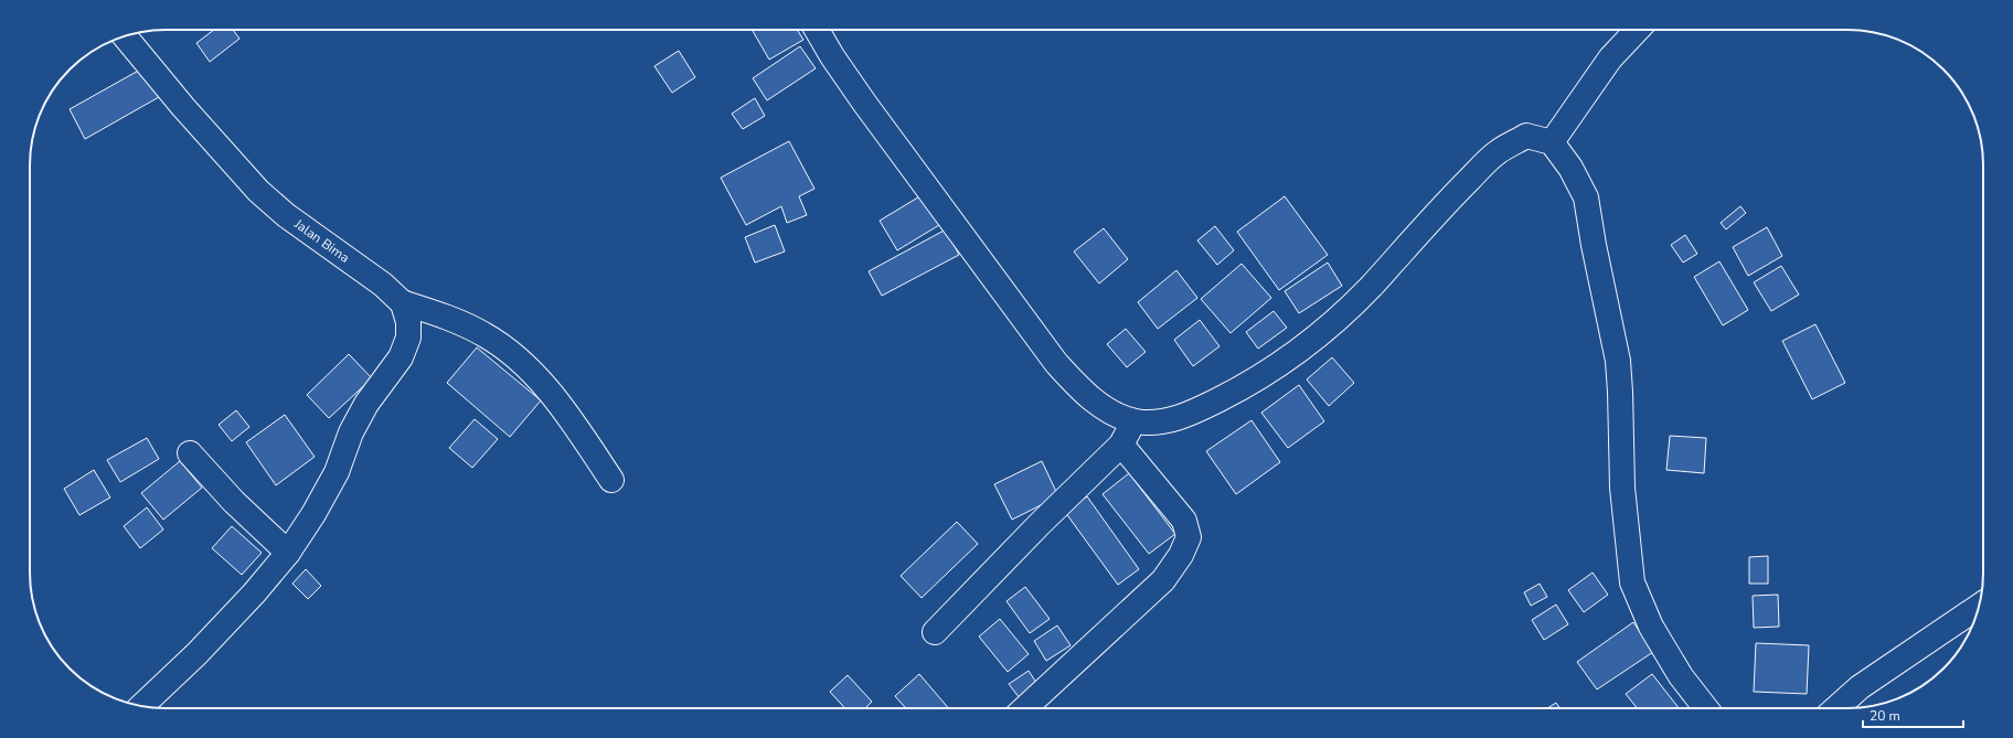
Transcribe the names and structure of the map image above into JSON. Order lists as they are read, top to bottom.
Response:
{
  "streets": {
    "street": ["Jalan Bima"]
  },
  "scale_bar": "20 m"
}
